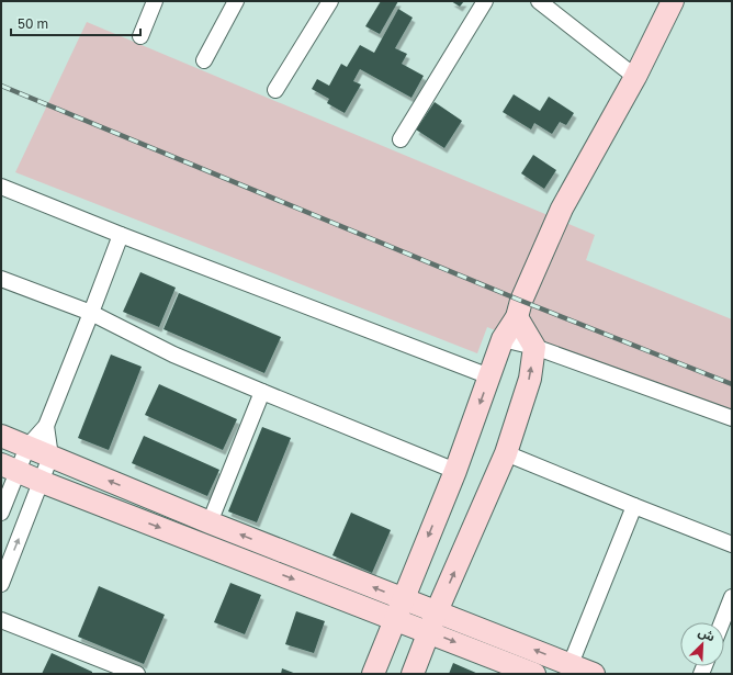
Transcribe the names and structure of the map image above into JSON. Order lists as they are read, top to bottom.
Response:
{
  "scale_bar": "50 m",
  "north": "top right"
}
